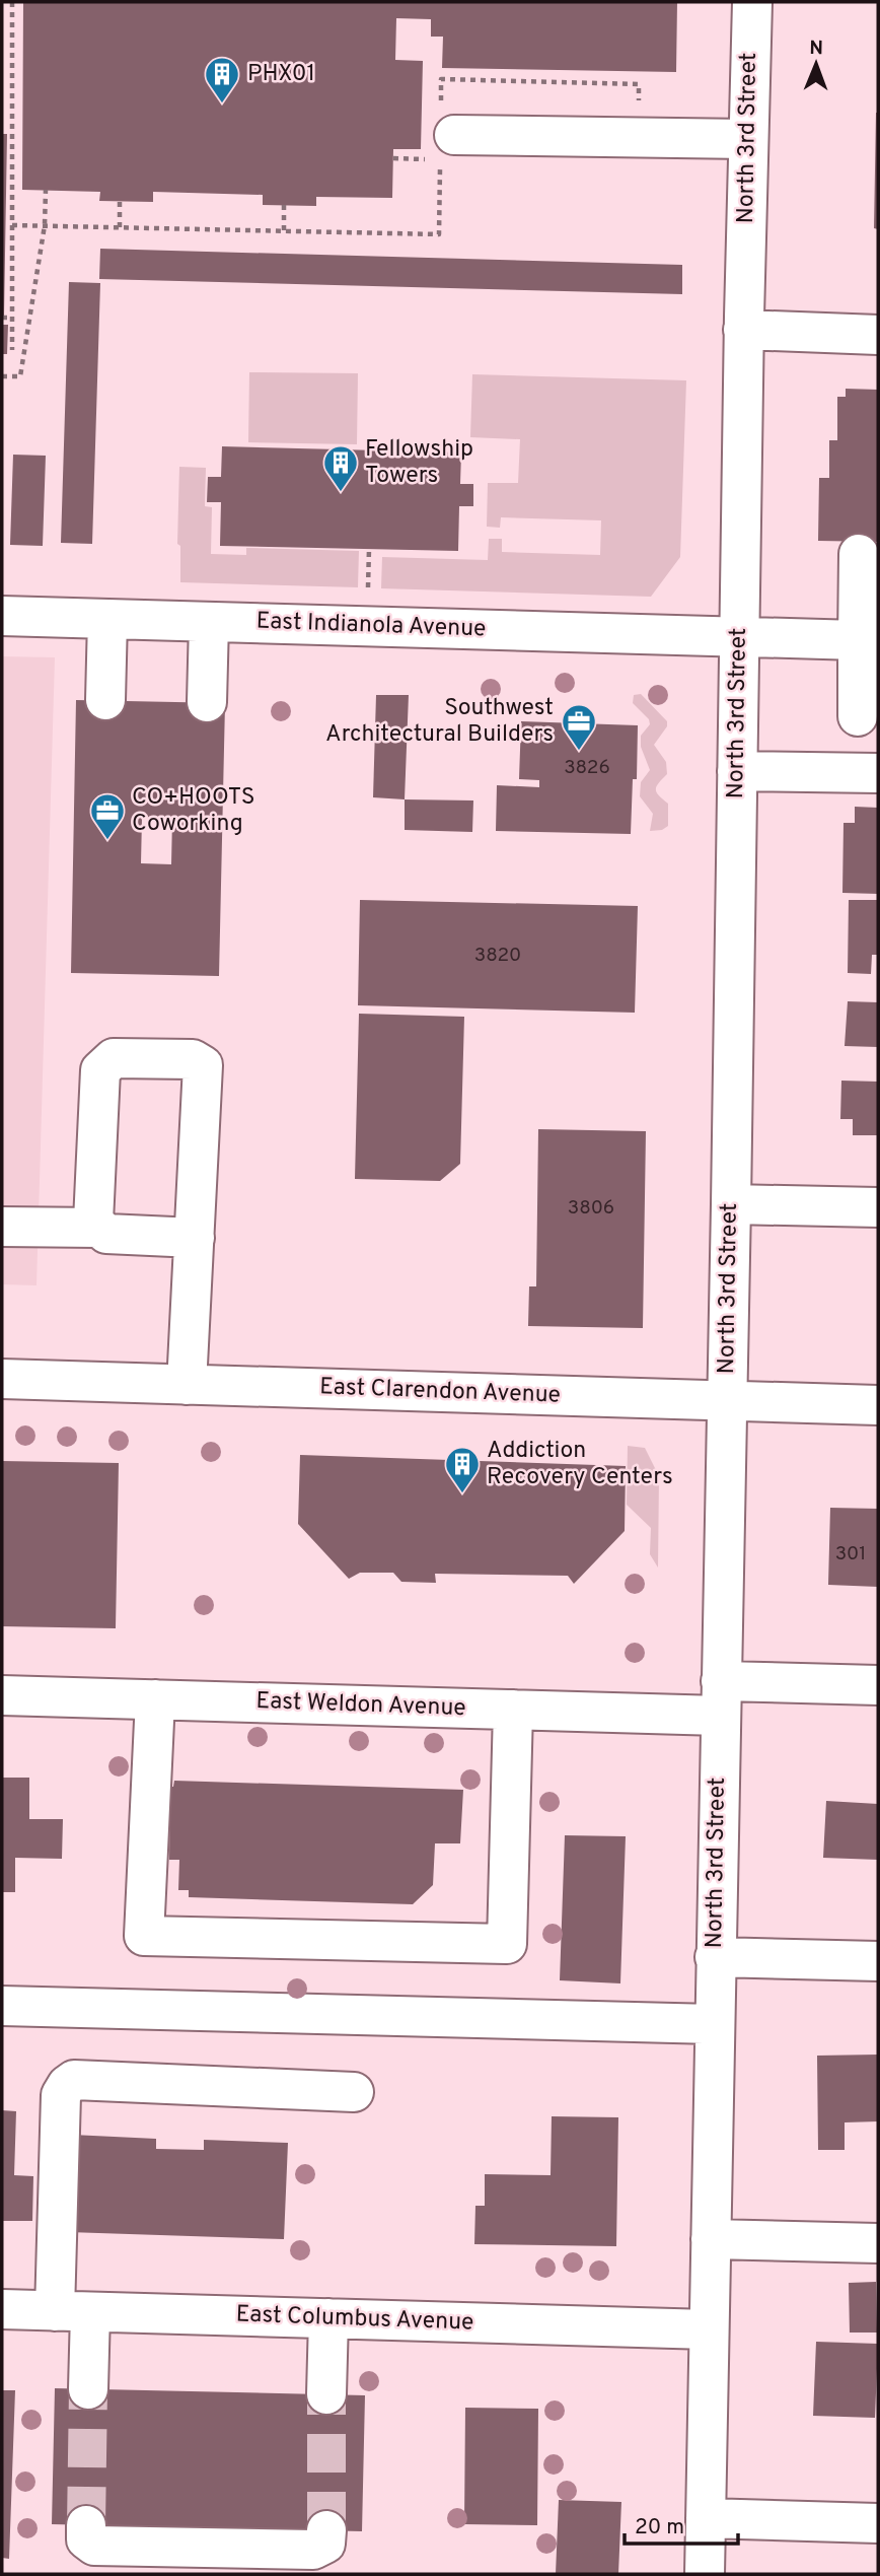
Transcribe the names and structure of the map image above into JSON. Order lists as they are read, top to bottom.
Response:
{
  "streets": {
    "street": [
      "North 3rd Street",
      "East Indianola Avenue",
      "East Clarendon Avenue",
      "East Weldon Avenue",
      "East Columbus Avenue"
    ]
  },
  "crossings": [
    ["North 3rd Street", "East Indianola Avenue"],
    ["North 3rd Street", "East Clarendon Avenue"],
    ["North 3rd Street", "East Weldon Avenue"],
    ["North 3rd Street", "East Columbus Avenue"]
  ],
  "places": {
    "building": ["PHX01", "Fellowship Towers", "Addiction Recovery Centers"],
    "office": ["Southwest Architectural Builders", "CO+HOOTS Coworking"]
  },
  "house_numbers": [
    "3826",
    "3820",
    "3806",
    "301"
  ],
  "scale_bar": "20 m",
  "north": "top"
}
